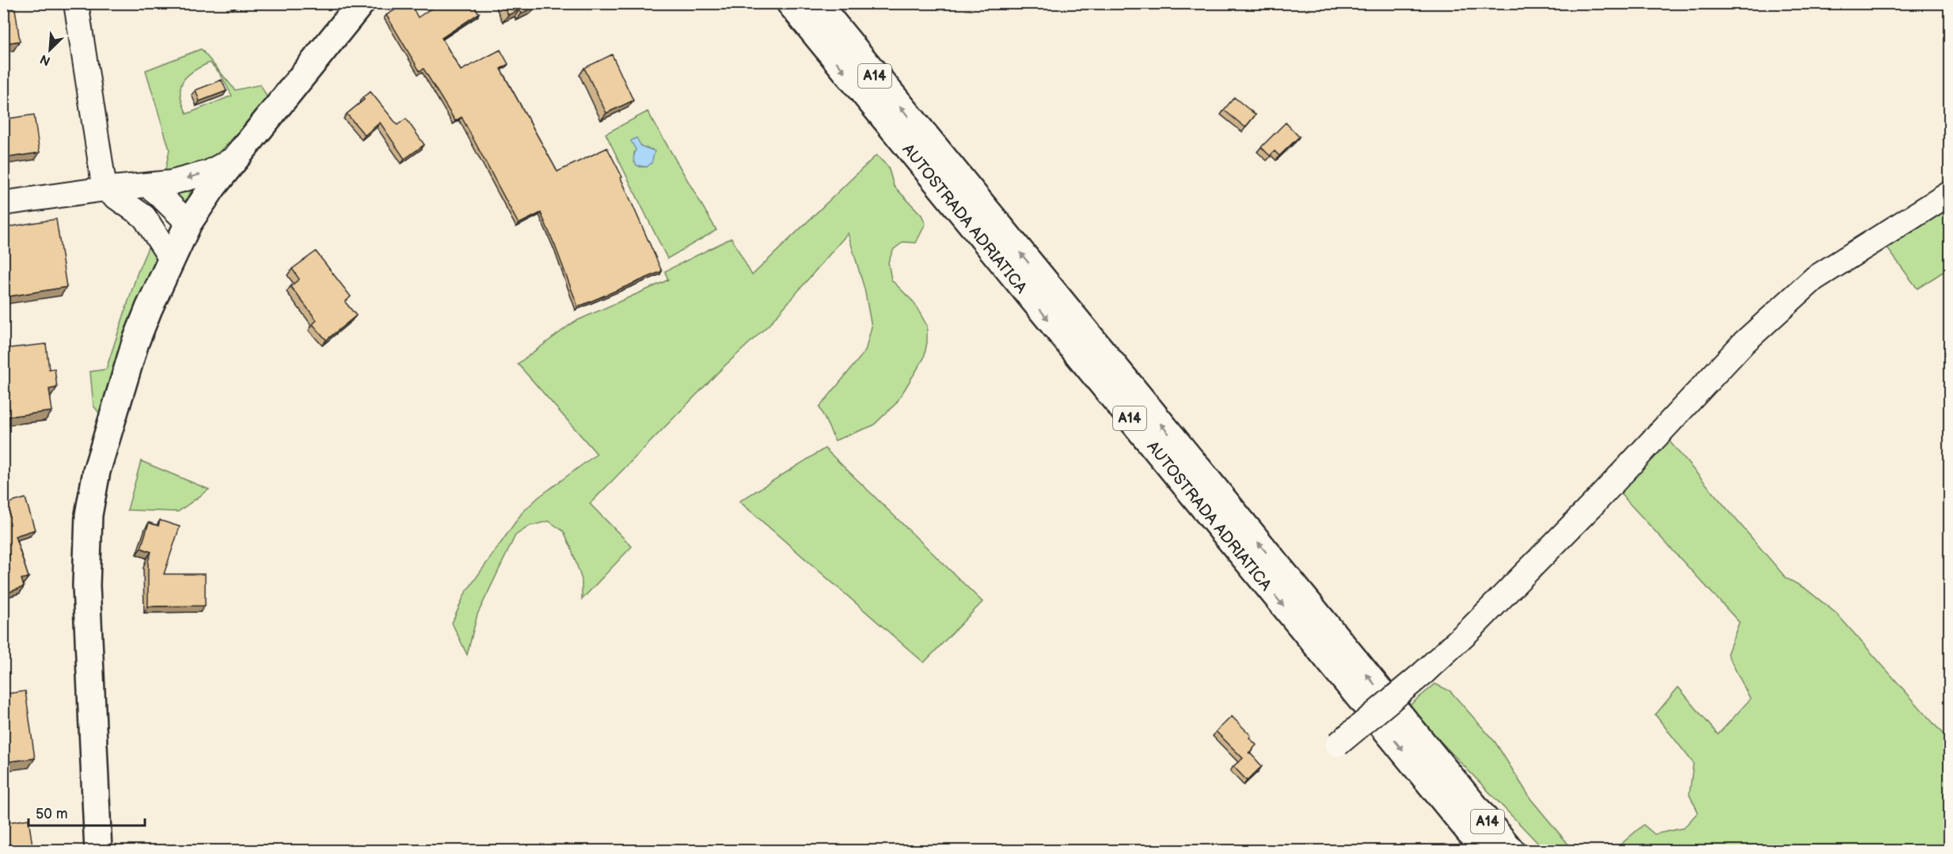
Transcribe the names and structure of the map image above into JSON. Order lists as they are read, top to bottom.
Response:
{
  "streets": {
    "main road": ["A14", "AUTOSTRADA ADRIATICA"]
  },
  "scale_bar": "50 m",
  "north": "bottom left"
}
